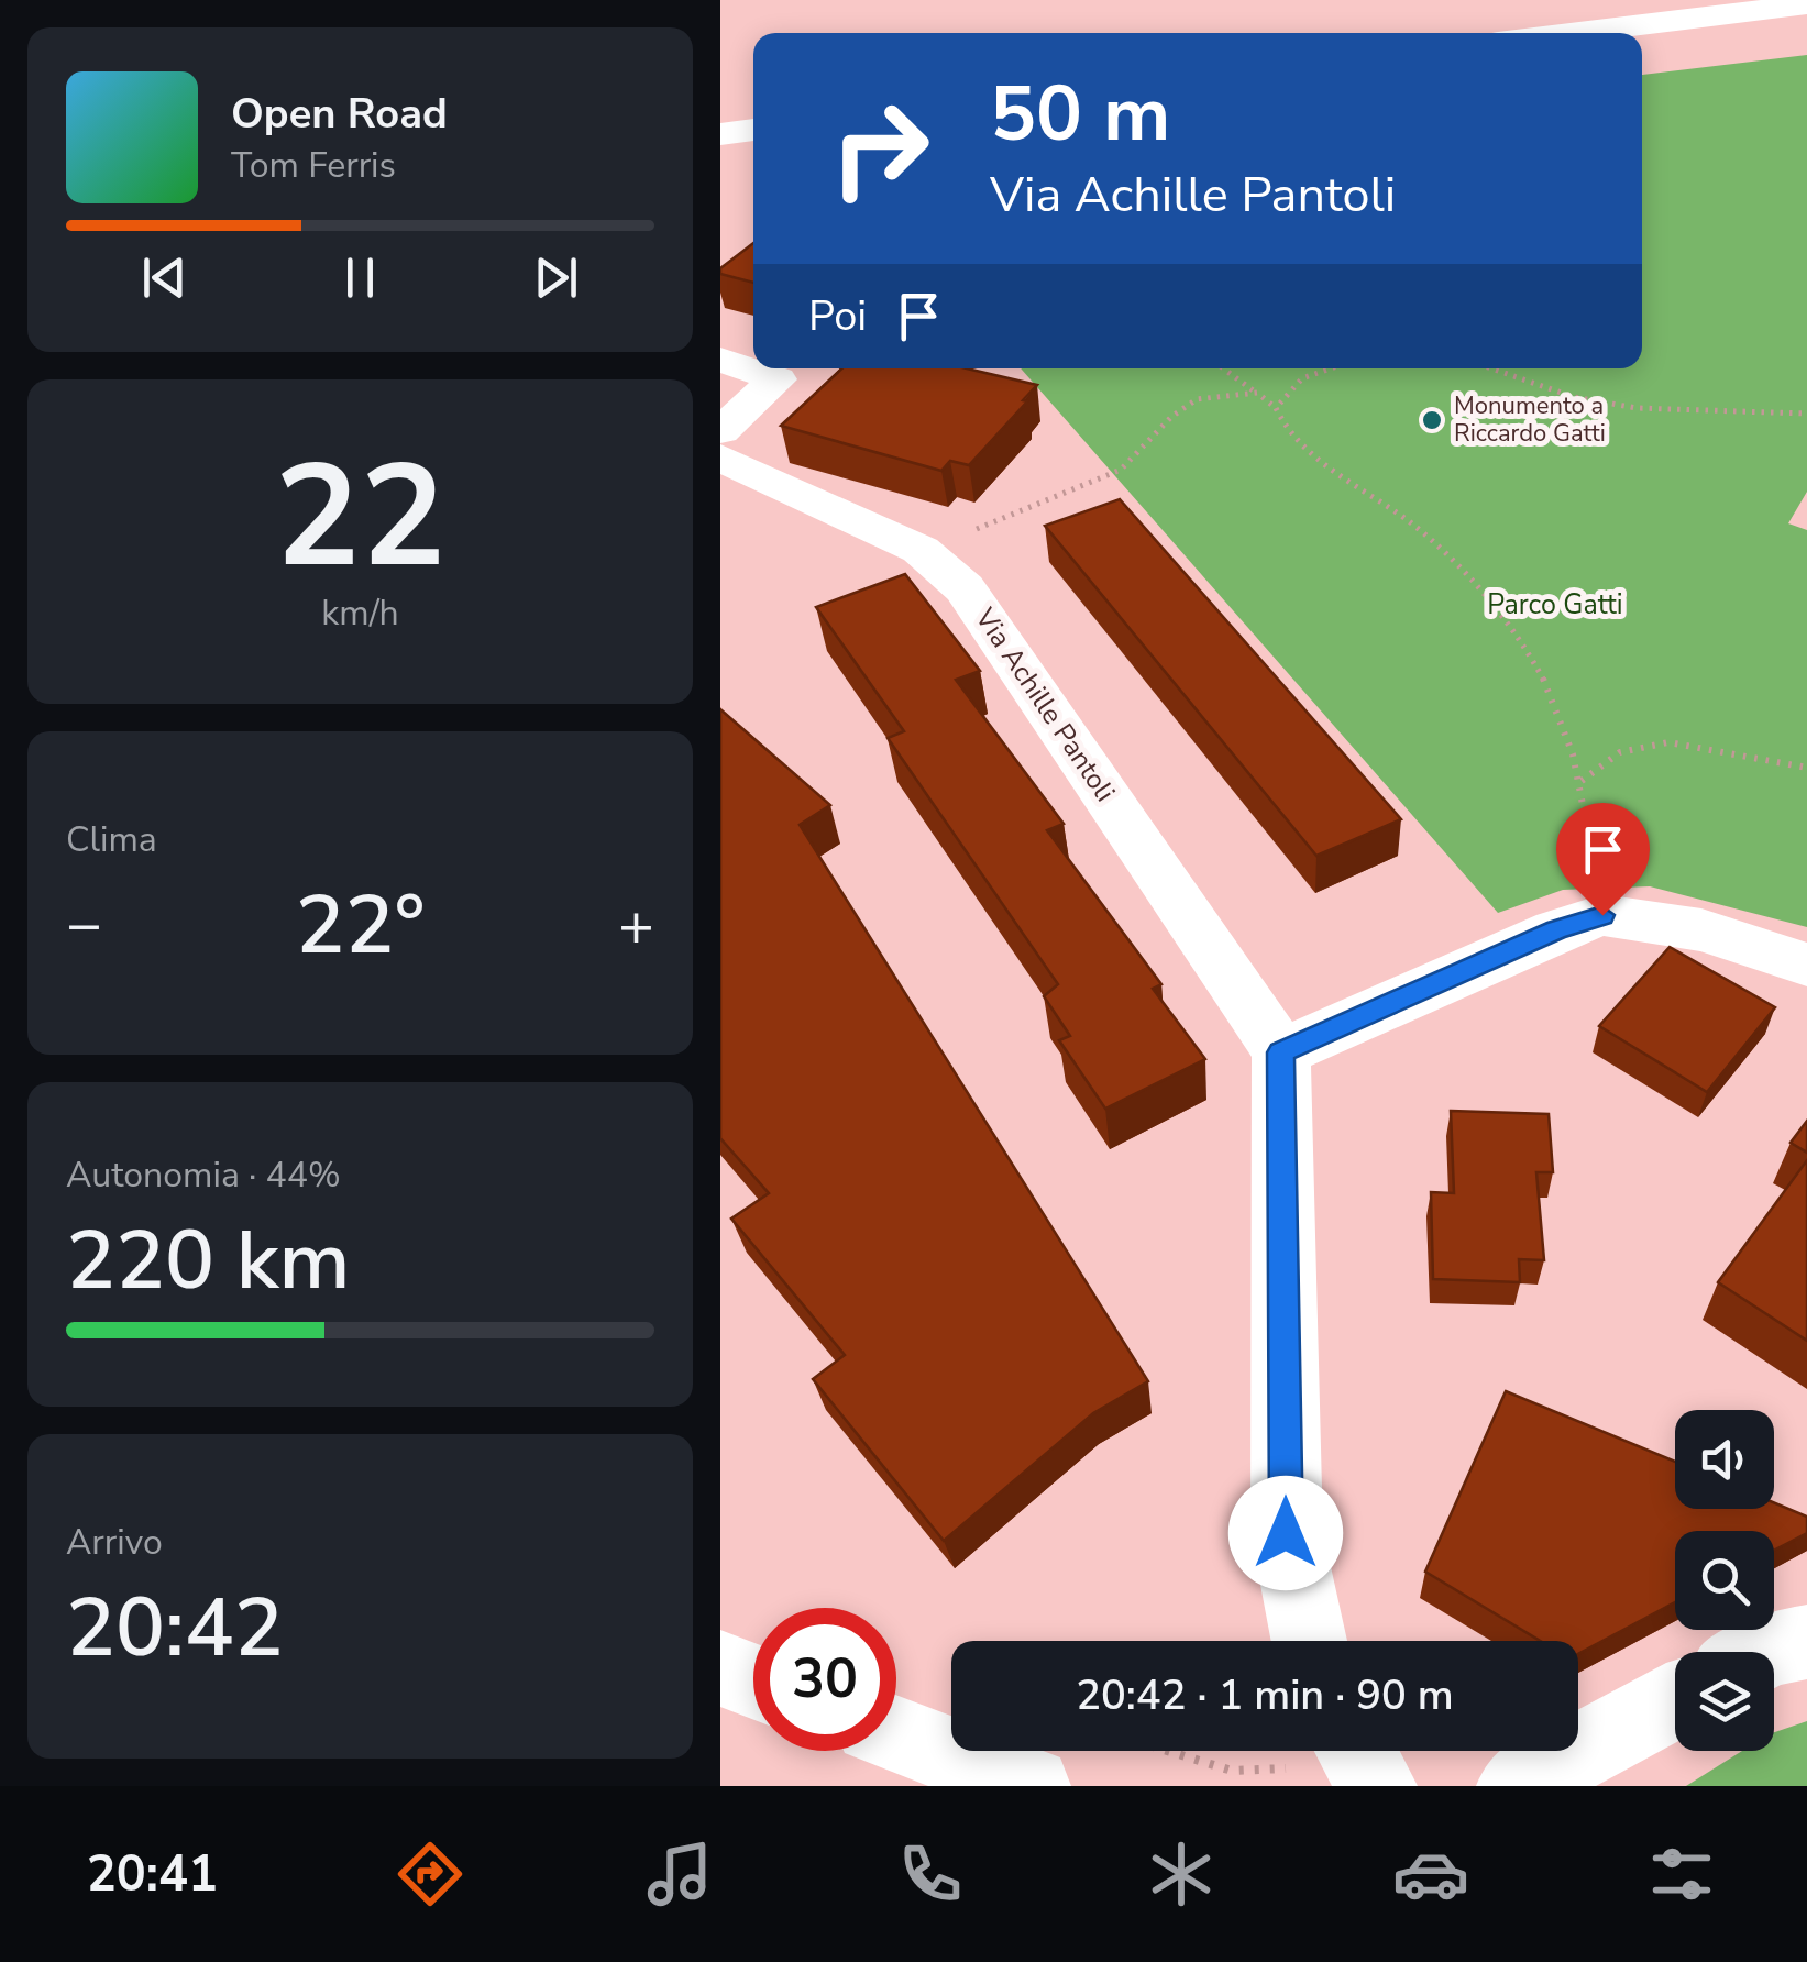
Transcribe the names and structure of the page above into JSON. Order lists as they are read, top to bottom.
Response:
{
  "streets": {
    "street": ["Via Achille Pantoli"]
  },
  "parks": ["Parco Gatti"],
  "places": ["Monumento a Riccardo Gatti"],
  "page": {
    "turn": ["50 m", "Via Achille Pantoli"],
    "song": ["Open Road", "Tom Ferris"],
    "then": "Poi",
    "tile": [
      ["22", "km/h"],
      "Clima",
      ["Autonomia · 44%", "220 km"],
      ["Arrivo", "20:42"]
    ],
    "heat": ["−", "22°", "+"],
    "limit": "30",
    "trip": "20:42 · 1 min · 90 m",
    "tabs": "20:41"
  }
}
